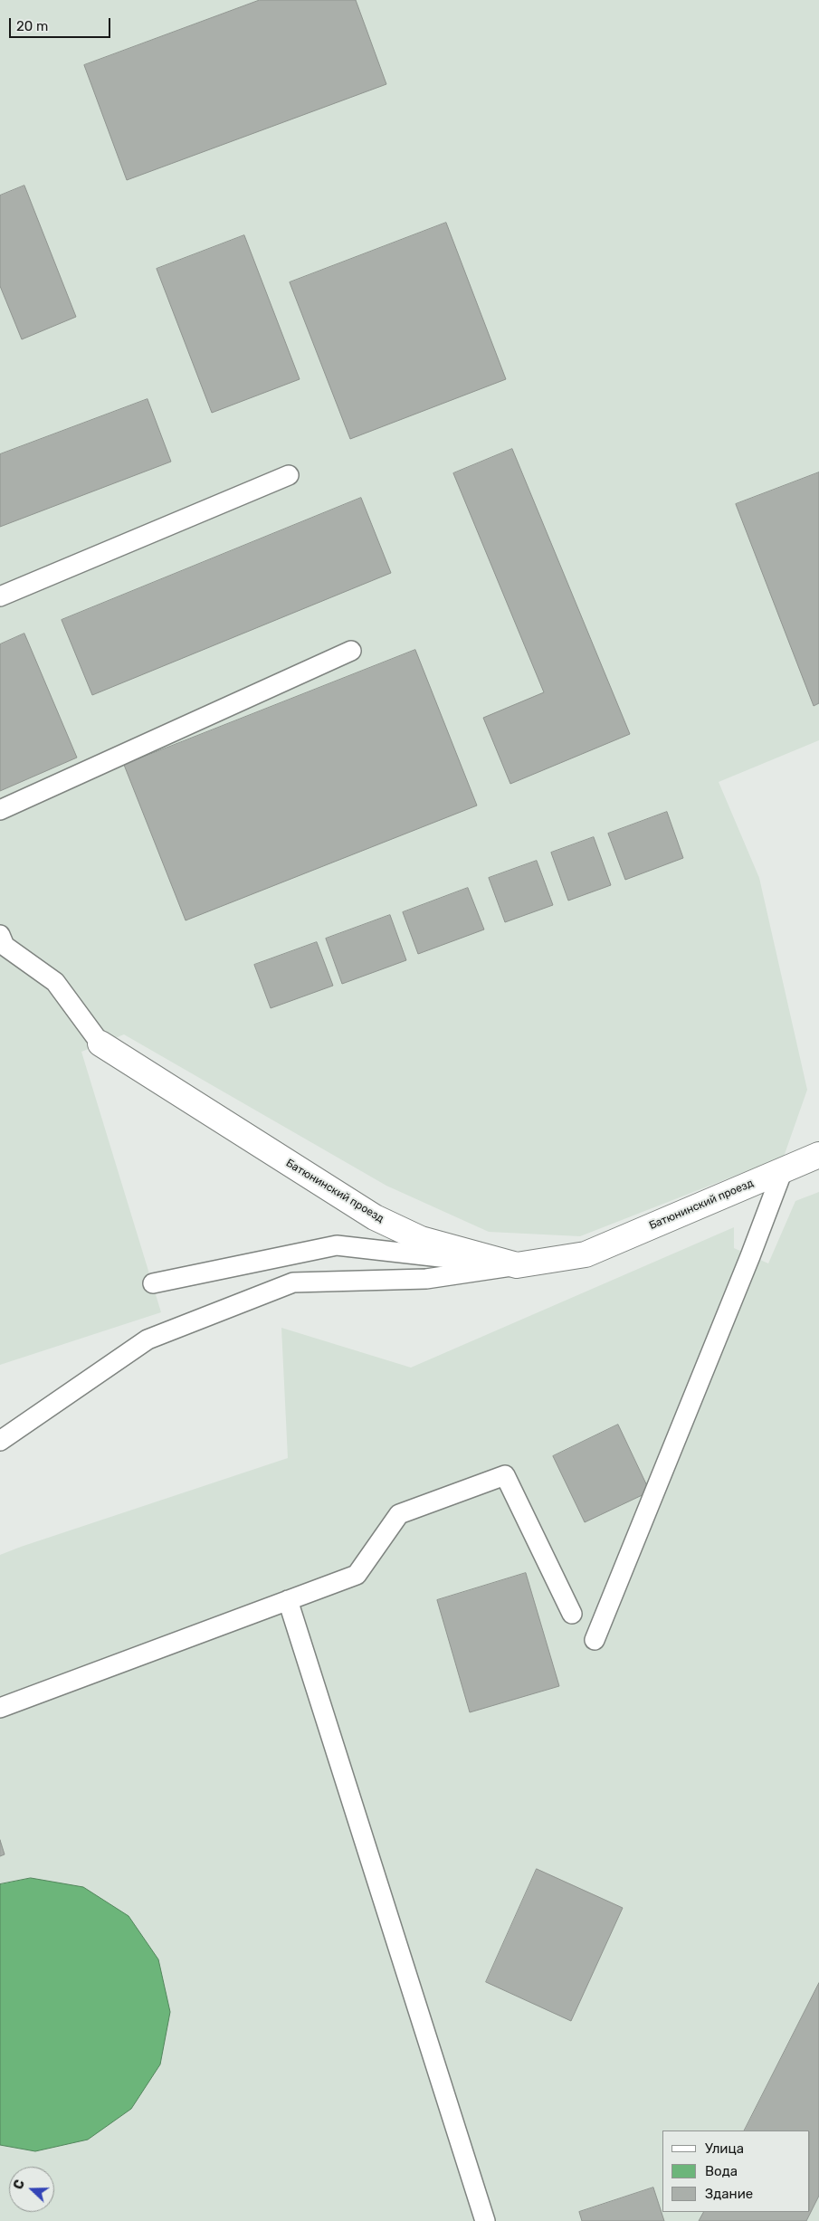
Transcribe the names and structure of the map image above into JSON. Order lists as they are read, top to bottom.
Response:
{
  "streets": {
    "street": ["Батюнинский проезд"]
  },
  "legend": ["Улица", "Вода", "Здание"],
  "scale_bar": "20 m",
  "north": "left"
}
